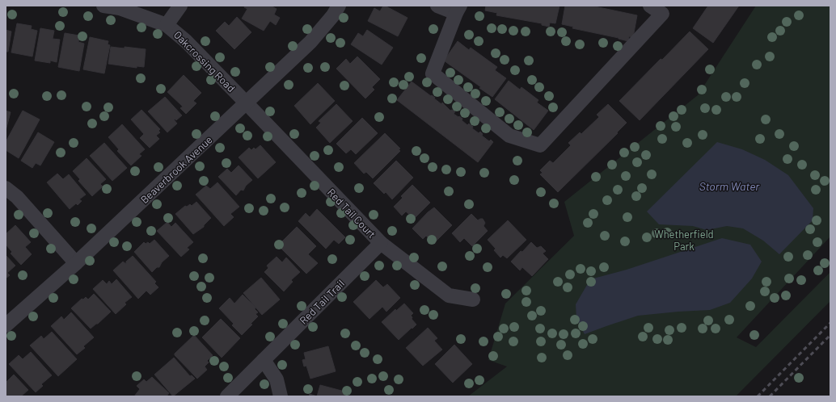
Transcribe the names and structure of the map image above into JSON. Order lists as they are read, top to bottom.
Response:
{
  "streets": {
    "street": [
      "Oakcrossing Road",
      "Beaverbrook Avenue",
      "Red Tail Court",
      "Red Tail Trail"
    ]
  },
  "crossings": [
    ["Oakcrossing Road", "Beaverbrook Avenue"],
    ["Oakcrossing Road", "Red Tail Court"],
    ["Beaverbrook Avenue", "Red Tail Court"],
    ["Red Tail Court", "Red Tail Trail"]
  ],
  "water": ["Storm Water"],
  "parks": ["Whetherfield Park"]
}
